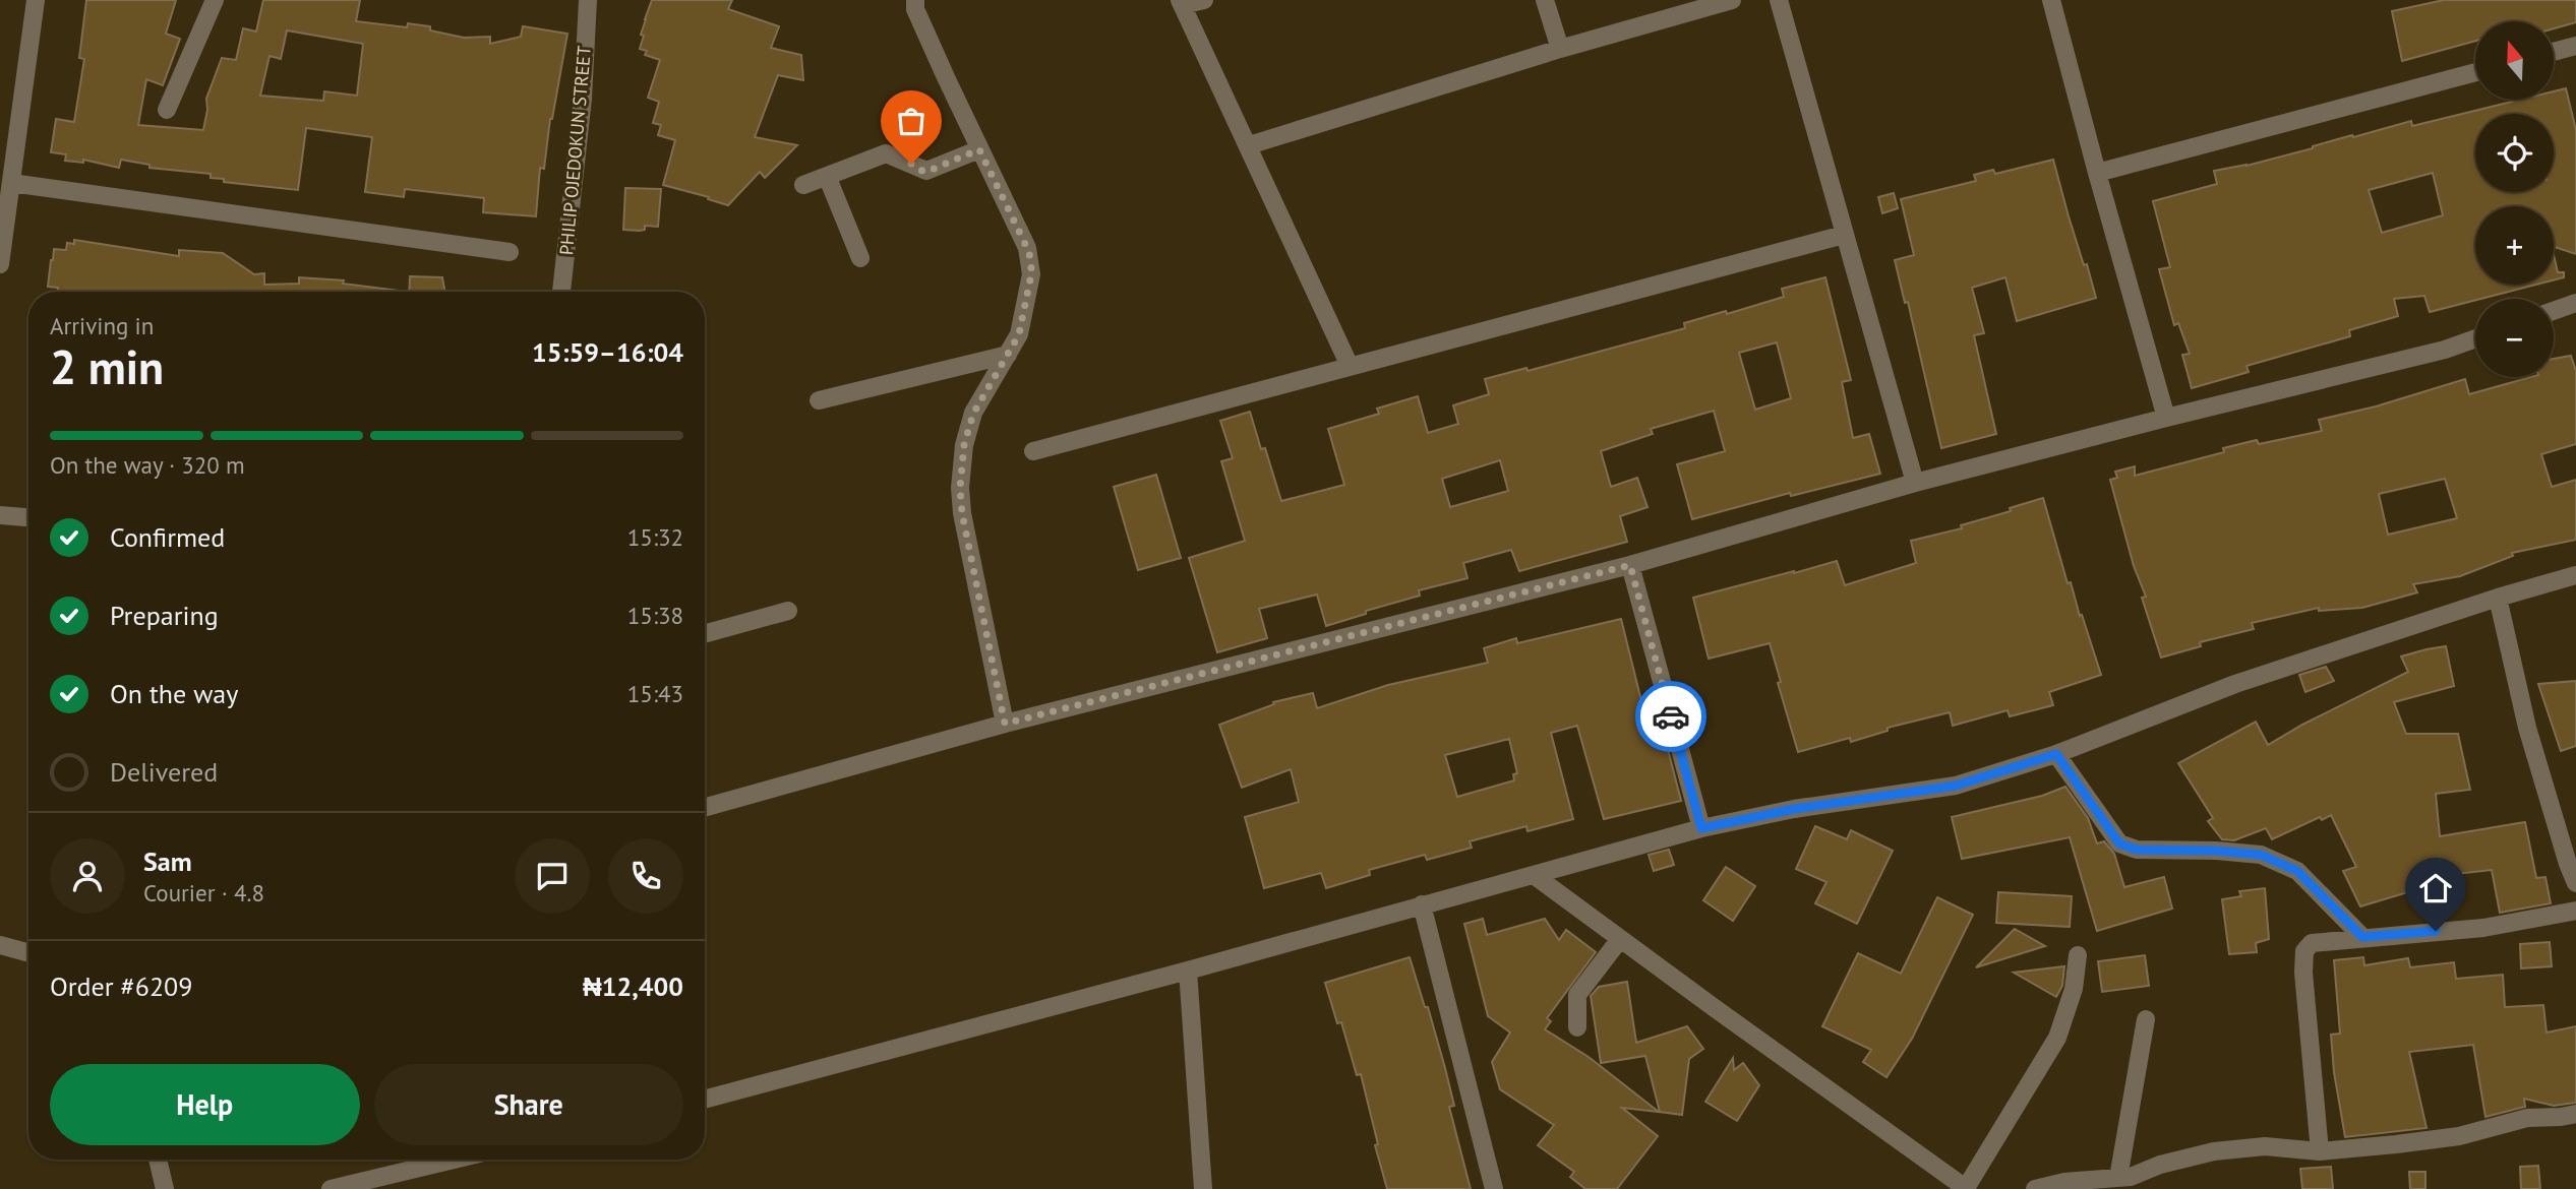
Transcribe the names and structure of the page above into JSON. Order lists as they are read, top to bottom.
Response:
{
  "streets": {
    "street": ["PHILIP OJEDOKUN STREET"]
  },
  "north": "top",
  "page": {
    "map_buttons": ["+", "−"],
    "heading": ["2 min", "Arriving in", "15:59–16:04"],
    "panel": [
      "Sam",
      "Courier · 4.8",
      "Order #6209",
      "₦12,400"
    ],
    "bar": "On the way · 320 m",
    "list": [
      ["Confirmed", "15:32"],
      ["Preparing", "15:38"],
      ["On the way", "15:43"],
      "Delivered"
    ],
    "buttons": ["Help", "Share"]
  }
}
